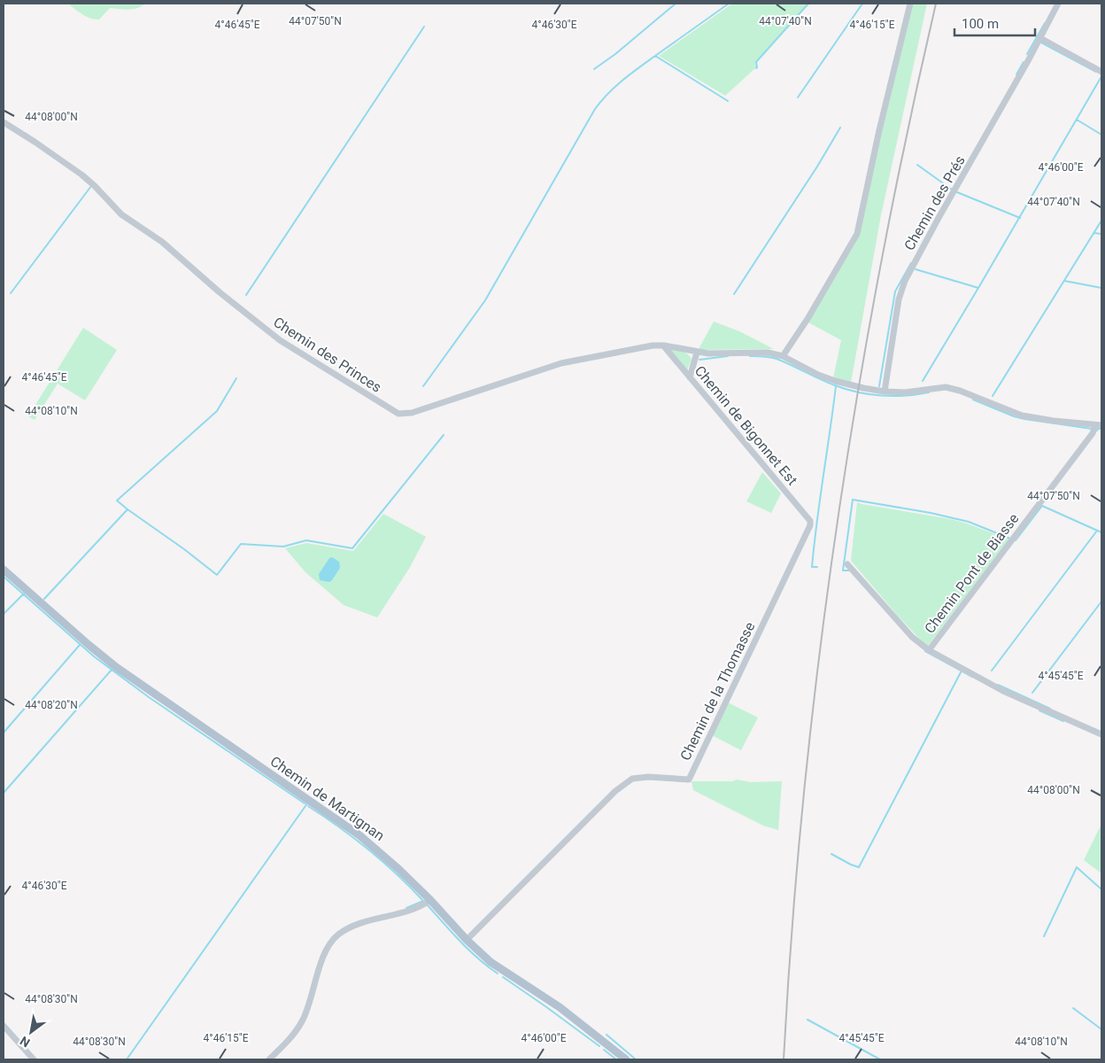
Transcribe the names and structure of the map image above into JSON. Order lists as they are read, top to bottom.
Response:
{
  "streets": {
    "main road": ["Chemin de Martignan"],
    "street": [
      "Chemin des Prés",
      "Chemin des Princes",
      "Chemin de Bigonnet Est",
      "Chemin Pont de Biasse",
      "Chemin de la Thomasse"
    ]
  },
  "crossings": [
    ["Chemin des Prés", "Chemin des Princes"],
    ["Chemin des Princes", "Chemin de Bigonnet Est"],
    ["Chemin des Princes", "Chemin Pont de Biasse"],
    ["Chemin de Bigonnet Est", "Chemin de la Thomasse"],
    ["Chemin de la Thomasse", "Chemin de Martignan"]
  ],
  "scale_bar": "100 m",
  "north": "bottom left",
  "coordinates": [
    "44°07'50\"N",
    "44°07'40\"N",
    "4°46'45\"E",
    "4°46'30\"E",
    "4°46'15\"E",
    "44°08'00\"N",
    "4°46'00\"E",
    "44°08'10\"N",
    "4°45'45\"E",
    "44°08'20\"N",
    "44°08'30\"N"
  ]
}
